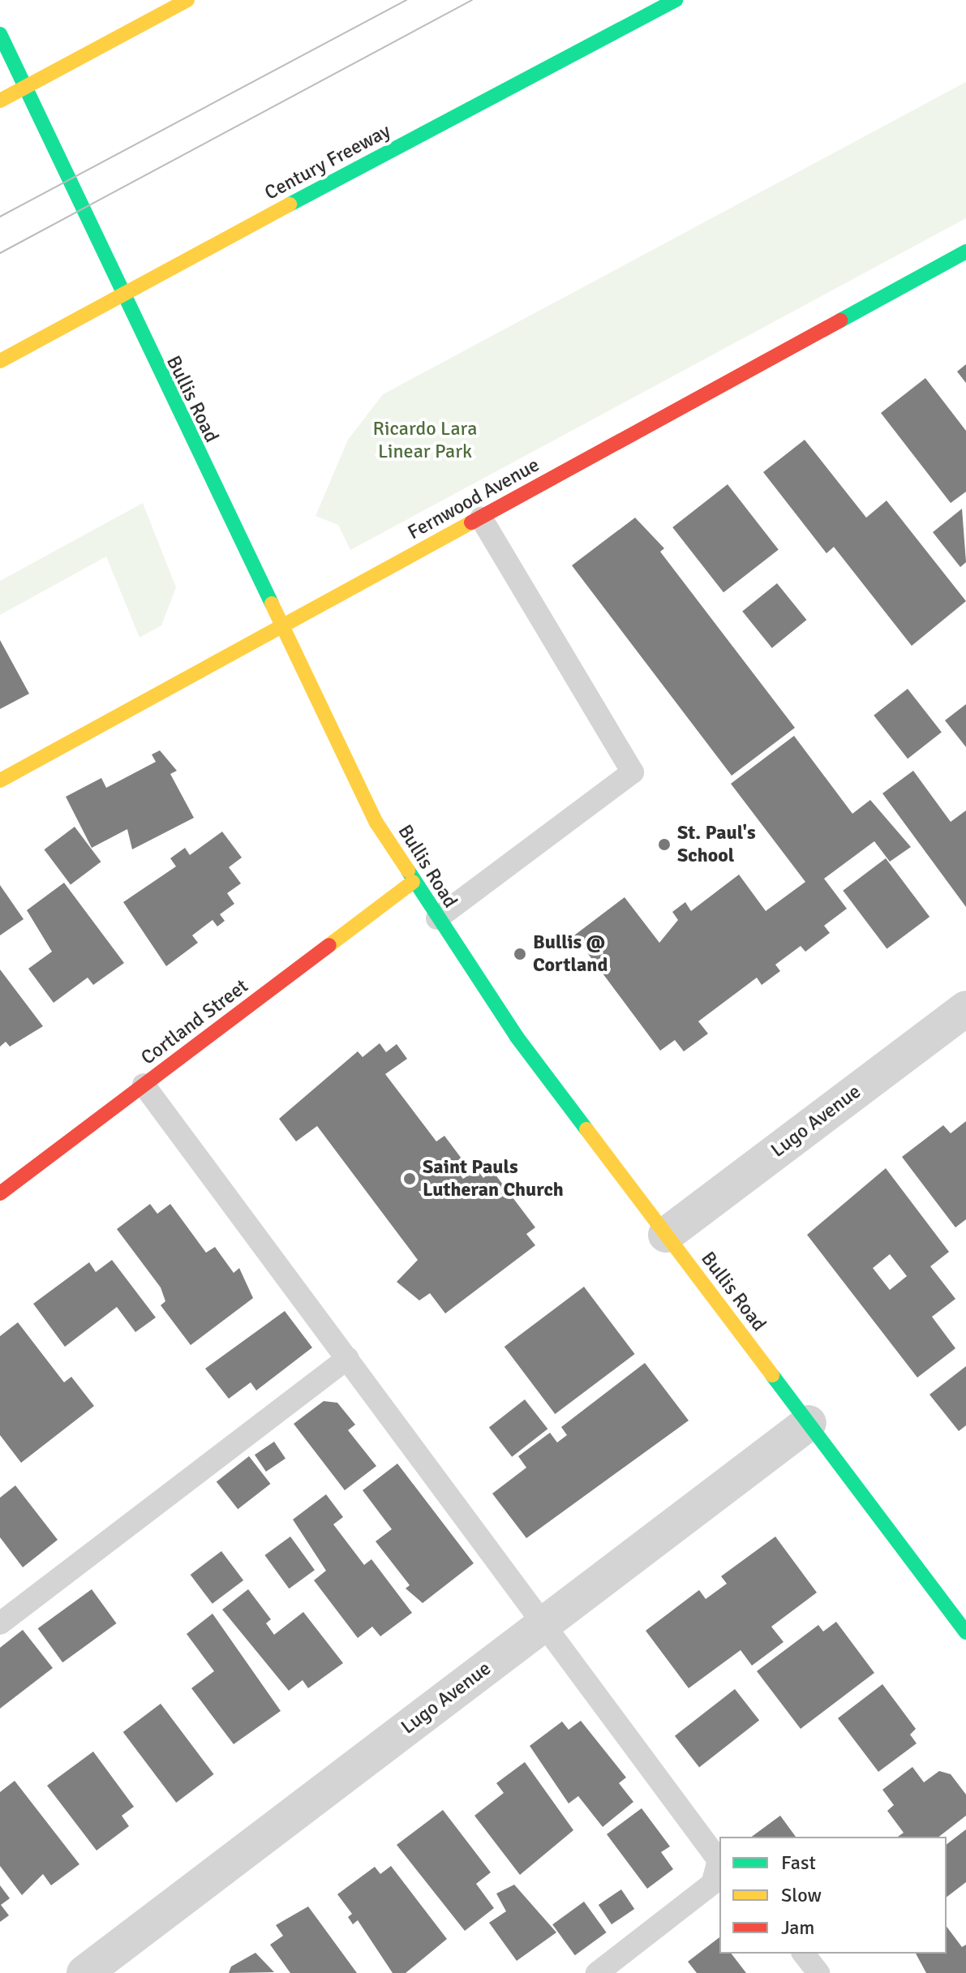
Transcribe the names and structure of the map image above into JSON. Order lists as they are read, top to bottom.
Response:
{
  "streets": {
    "main road": [
      "Century Freeway",
      "Bullis Road",
      "Fernwood Avenue",
      "Cortland Street"
    ],
    "street": ["Lugo Avenue"]
  },
  "crossings": [
    ["Bullis Road", "Fernwood Avenue"],
    ["Bullis Road", "Cortland Street"],
    ["Bullis Road", "Lugo Avenue"]
  ],
  "parks": ["Ricardo Lara Linear Park"],
  "places": ["St. Paul's School", "Bullis @ Cortland", "Saint Pauls Lutheran Church"],
  "legend": ["Fast", "Slow", "Jam"]
}
